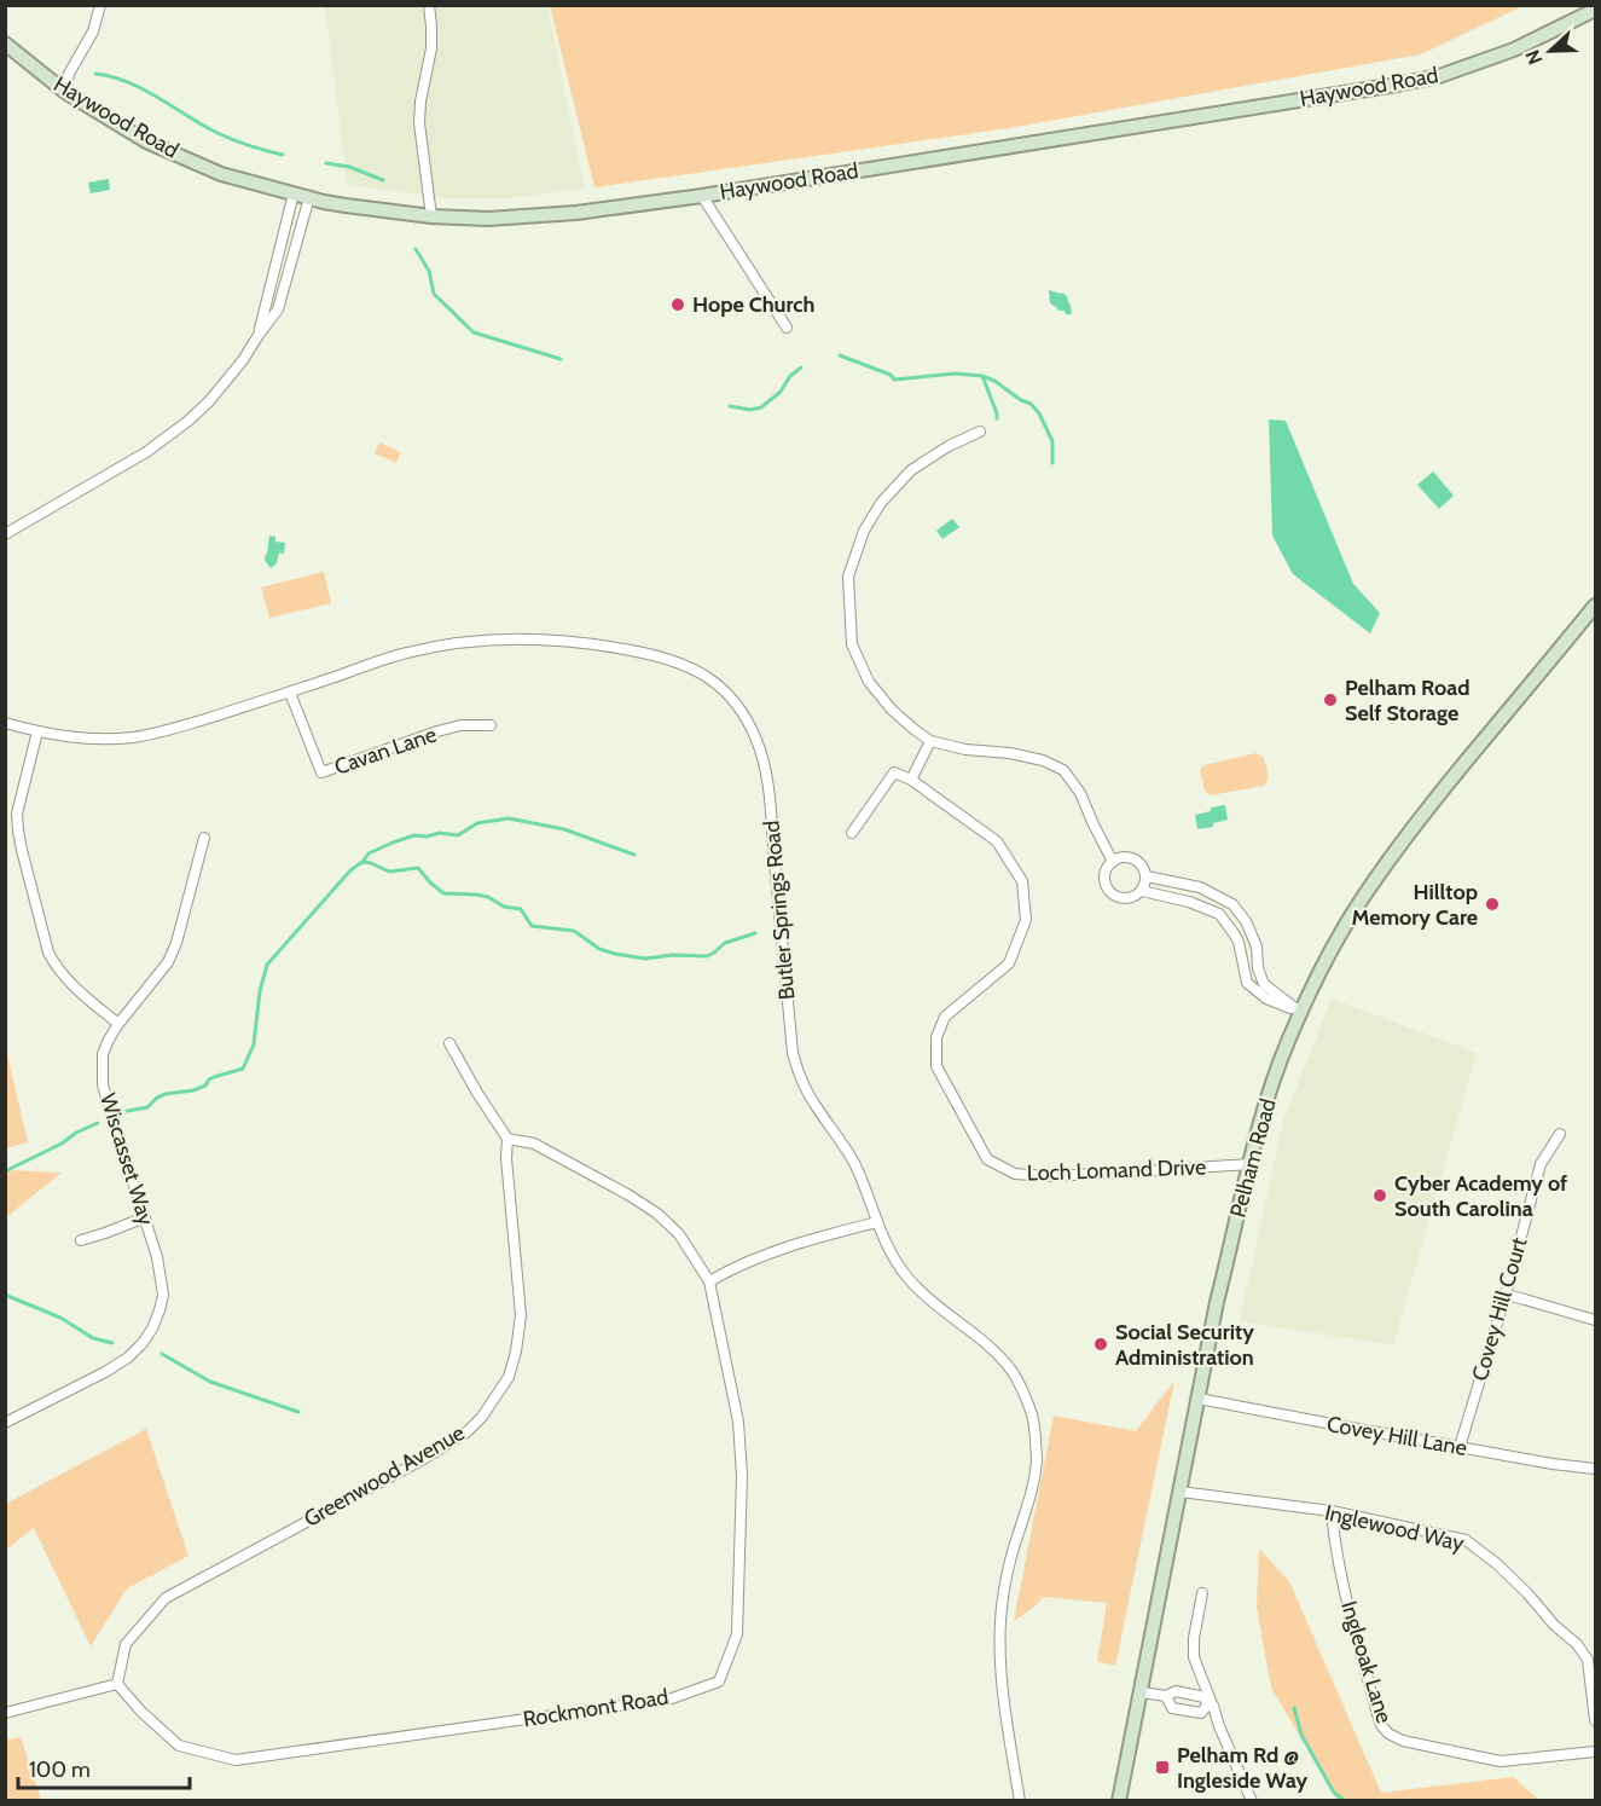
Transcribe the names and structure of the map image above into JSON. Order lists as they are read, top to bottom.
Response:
{
  "streets": {
    "main road": ["Haywood Road", "Pelham Road"],
    "street": [
      "Cavan Lane",
      "Butler Springs Road",
      "Wiscasset Way",
      "Loch Lomand Drive",
      "Covey Hill Court",
      "Covey Hill Lane",
      "Greenwood Avenue",
      "Inglewood Way",
      "Ingleoak Lane",
      "Rockmont Road"
    ]
  },
  "crossings": [
    ["Cavan Lane", "Butler Springs Road"],
    ["Pelham Road", "Loch Lomand Drive"],
    ["Pelham Road", "Covey Hill Lane"],
    ["Pelham Road", "Inglewood Way"],
    ["Covey Hill Court", "Covey Hill Lane"],
    ["Greenwood Avenue", "Rockmont Road"],
    ["Inglewood Way", "Ingleoak Lane"]
  ],
  "places": {
    "other": [
      "Hope Church",
      "Pelham Road Self Storage",
      "Hilltop Memory Care",
      "Cyber Academy of South Carolina",
      "Social Security Administration"
    ],
    "transit": ["Pelham Rd @ Ingleside Way"]
  },
  "scale_bar": "100 m",
  "north": "left"
}
